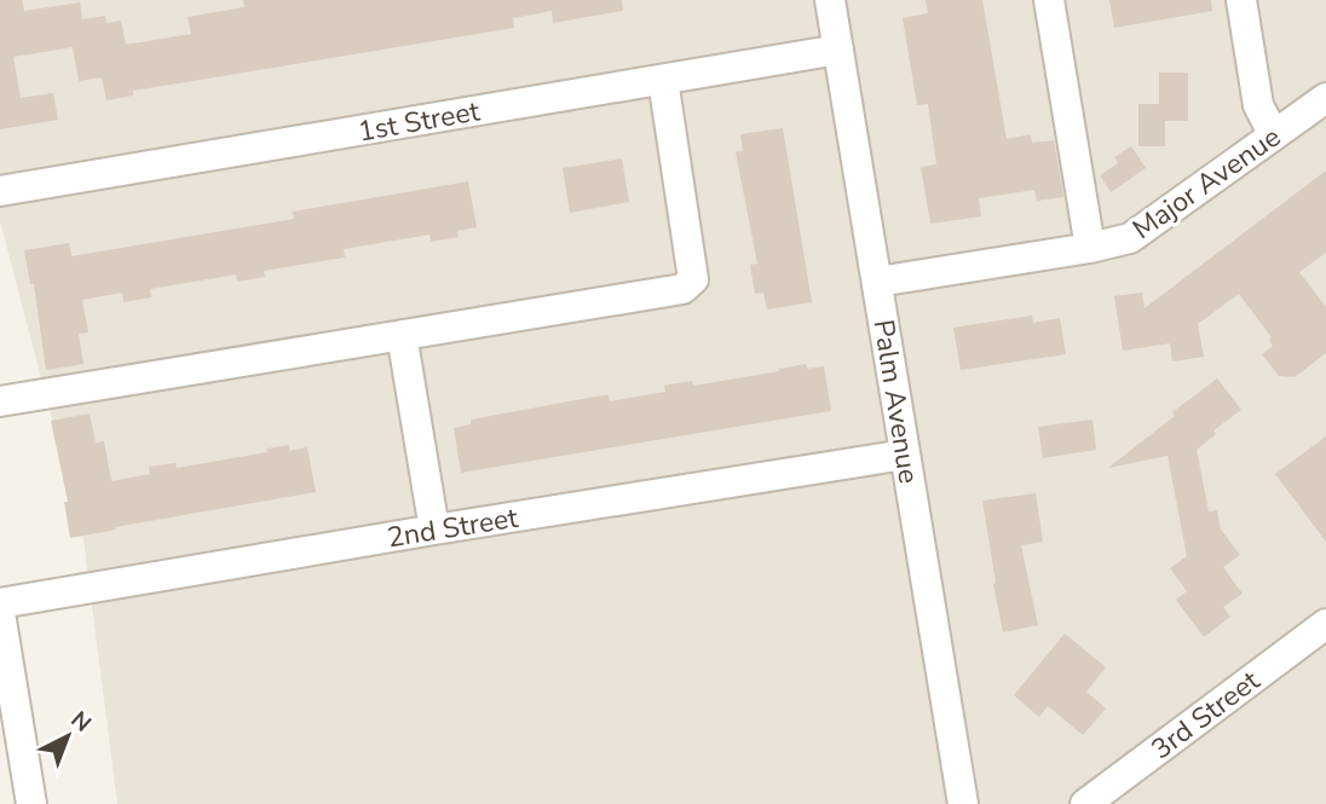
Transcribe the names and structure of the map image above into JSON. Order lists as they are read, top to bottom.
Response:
{
  "streets": {
    "street": [
      "1st Street",
      "Major Avenue",
      "Palm Avenue",
      "2nd Street",
      "3rd Street"
    ]
  },
  "crossings": [
    ["1st Street", "Palm Avenue"],
    ["Major Avenue", "Palm Avenue"],
    ["Palm Avenue", "2nd Street"]
  ],
  "north": "top right"
}
